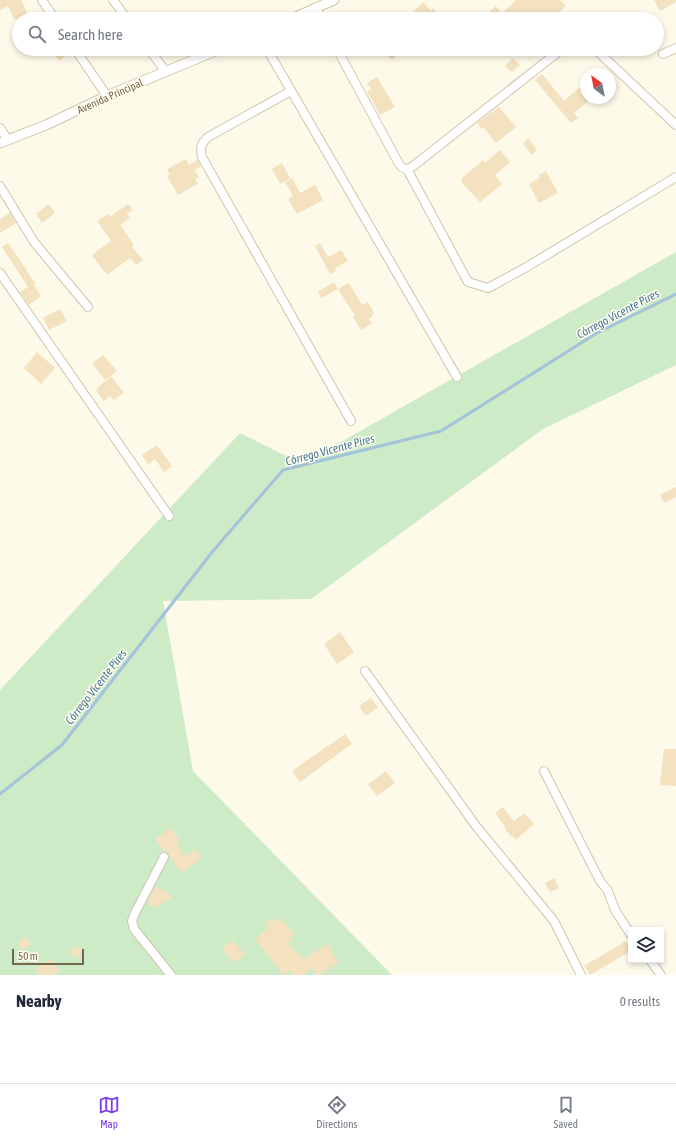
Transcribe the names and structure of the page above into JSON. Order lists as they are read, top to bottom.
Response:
{
  "streets": {
    "street": ["Avenida Principal"]
  },
  "water": ["Córrego Vicente Pires"],
  "scale_bar": "50 m",
  "north": "top left",
  "page": {
    "search": "Search here",
    "scale": "50 m",
    "heading": ["Nearby", "0 results"],
    "nav": ["Map", "Directions", "Saved"]
  }
}
